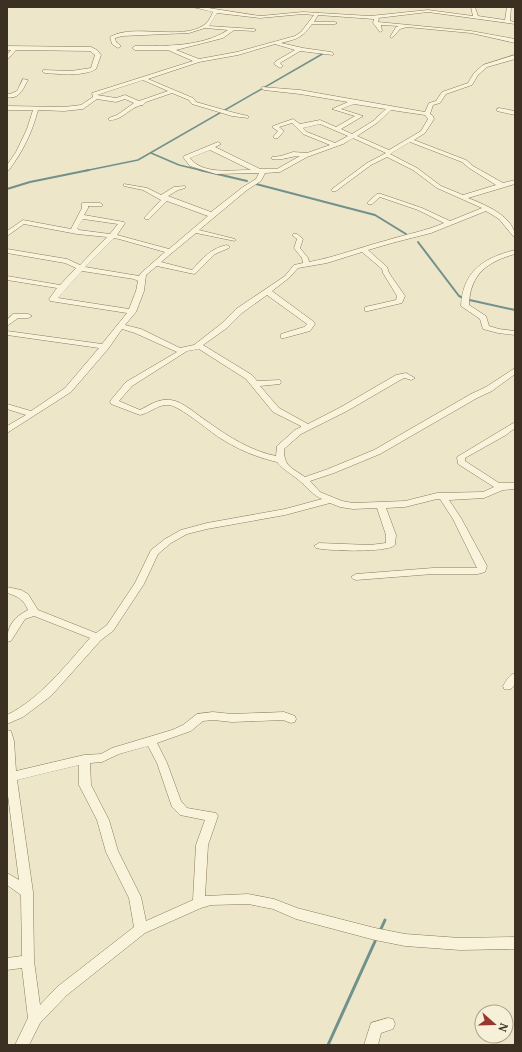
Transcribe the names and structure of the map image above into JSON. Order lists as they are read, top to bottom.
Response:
{
  "north": "right"
}
